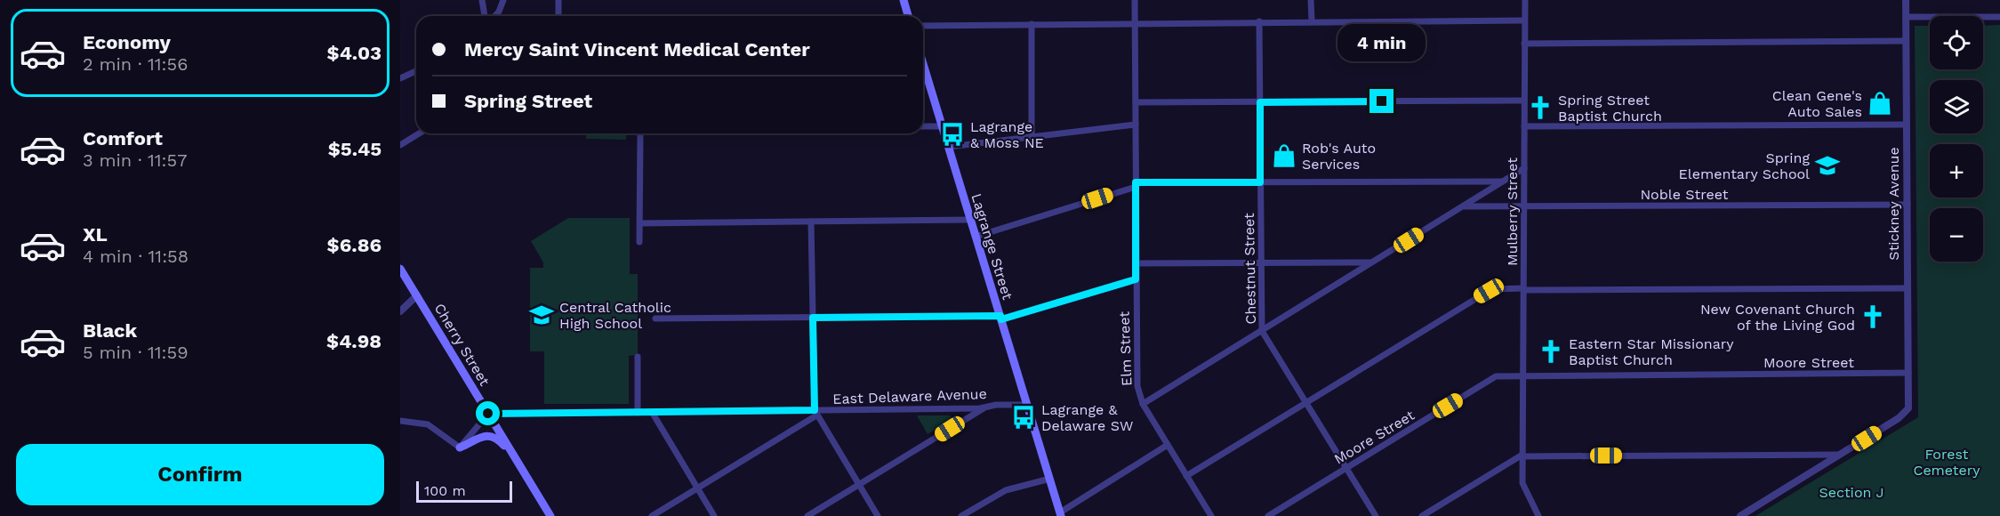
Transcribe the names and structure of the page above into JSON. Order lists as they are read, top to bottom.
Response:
{
  "streets": {
    "main road": ["Lagrange Street", "Cherry Street"],
    "street": [
      "Noble Street",
      "Stickney Avenue",
      "Mulberry Street",
      "Chestnut Street",
      "Elm Street",
      "Moore Street",
      "East Delaware Avenue"
    ]
  },
  "crossings": [
    ["Noble Street", "Stickney Avenue"],
    ["Noble Street", "Mulberry Street"],
    ["Stickney Avenue", "Moore Street"],
    ["Mulberry Street", "Moore Street"],
    ["Lagrange Street", "East Delaware Avenue"],
    ["Chestnut Street", "Moore Street"],
    ["Cherry Street", "East Delaware Avenue"]
  ],
  "parks": ["Forest Cemetery", "Section J"],
  "places": {
    "shop": ["Clean Gene's Auto Sales", "Rob's Auto Services"],
    "church": ["Spring Street Baptist Church", "New Covenant Church of the Living God", "Eastern Star Missionary Baptist Church"],
    "bus stop": ["Lagrange & Moss NE", "Lagrange & Delaware SW"],
    "school or university": ["Spring Elementary School", "Central Catholic High School"]
  },
  "scale_bar": "100 m",
  "page": {
    "list": [
      {
        "name": "Economy",
        "note": "2 min · 11:56",
        "value": "$4.03"
      },
      {
        "name": "Comfort",
        "note": "3 min · 11:57",
        "value": "$5.45"
      },
      {
        "name": "XL",
        "note": "4 min · 11:58",
        "value": "$6.86"
      },
      {
        "name": "Black",
        "note": "5 min · 11:59",
        "value": "$4.98"
      }
    ],
    "map_buttons": ["+", "−"],
    "banner": ["Mercy Saint Vincent Medical Center", "Spring Street"],
    "bubble": "4 min",
    "buttons": "Confirm",
    "scale": "100 m"
  }
}
